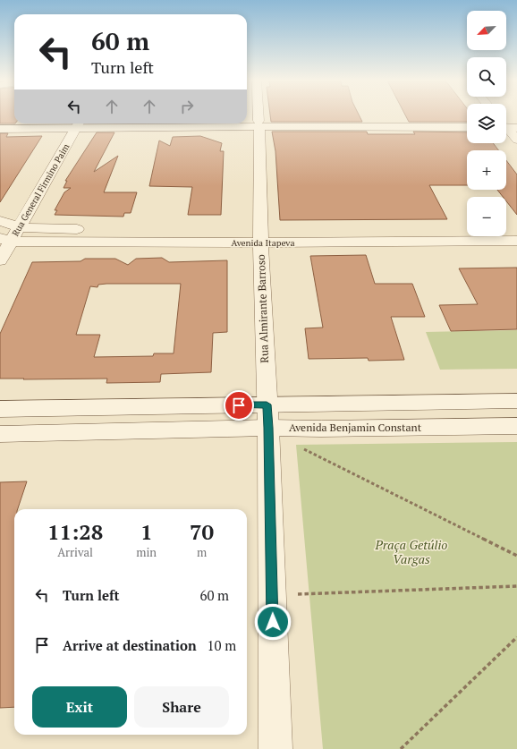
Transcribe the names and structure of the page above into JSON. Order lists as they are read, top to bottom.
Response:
{
  "streets": {
    "street": [
      "Rua General Firmino Paim",
      "Avenida Itapeva",
      "Rua Almirante Barroso",
      "Avenida Benjamin Constant"
    ]
  },
  "crossings": [
    ["Rua General Firmino Paim", "Avenida Itapeva"],
    ["Avenida Itapeva", "Rua Almirante Barroso"],
    ["Rua Almirante Barroso", "Avenida Benjamin Constant"]
  ],
  "parks": ["Praça Getúlio Vargas"],
  "north": "bottom left",
  "page": {
    "map_buttons": ["+", "−"],
    "turn": ["60 m", "Turn left"],
    "eta": [
      "11:28",
      "Arrival",
      "1",
      "min",
      "70",
      "m"
    ],
    "list": [
      {
        "name": "Turn left",
        "value": "60 m"
      },
      {
        "name": "Arrive at destination",
        "value": "10 m"
      }
    ],
    "buttons": ["Exit", "Share"]
  }
}
